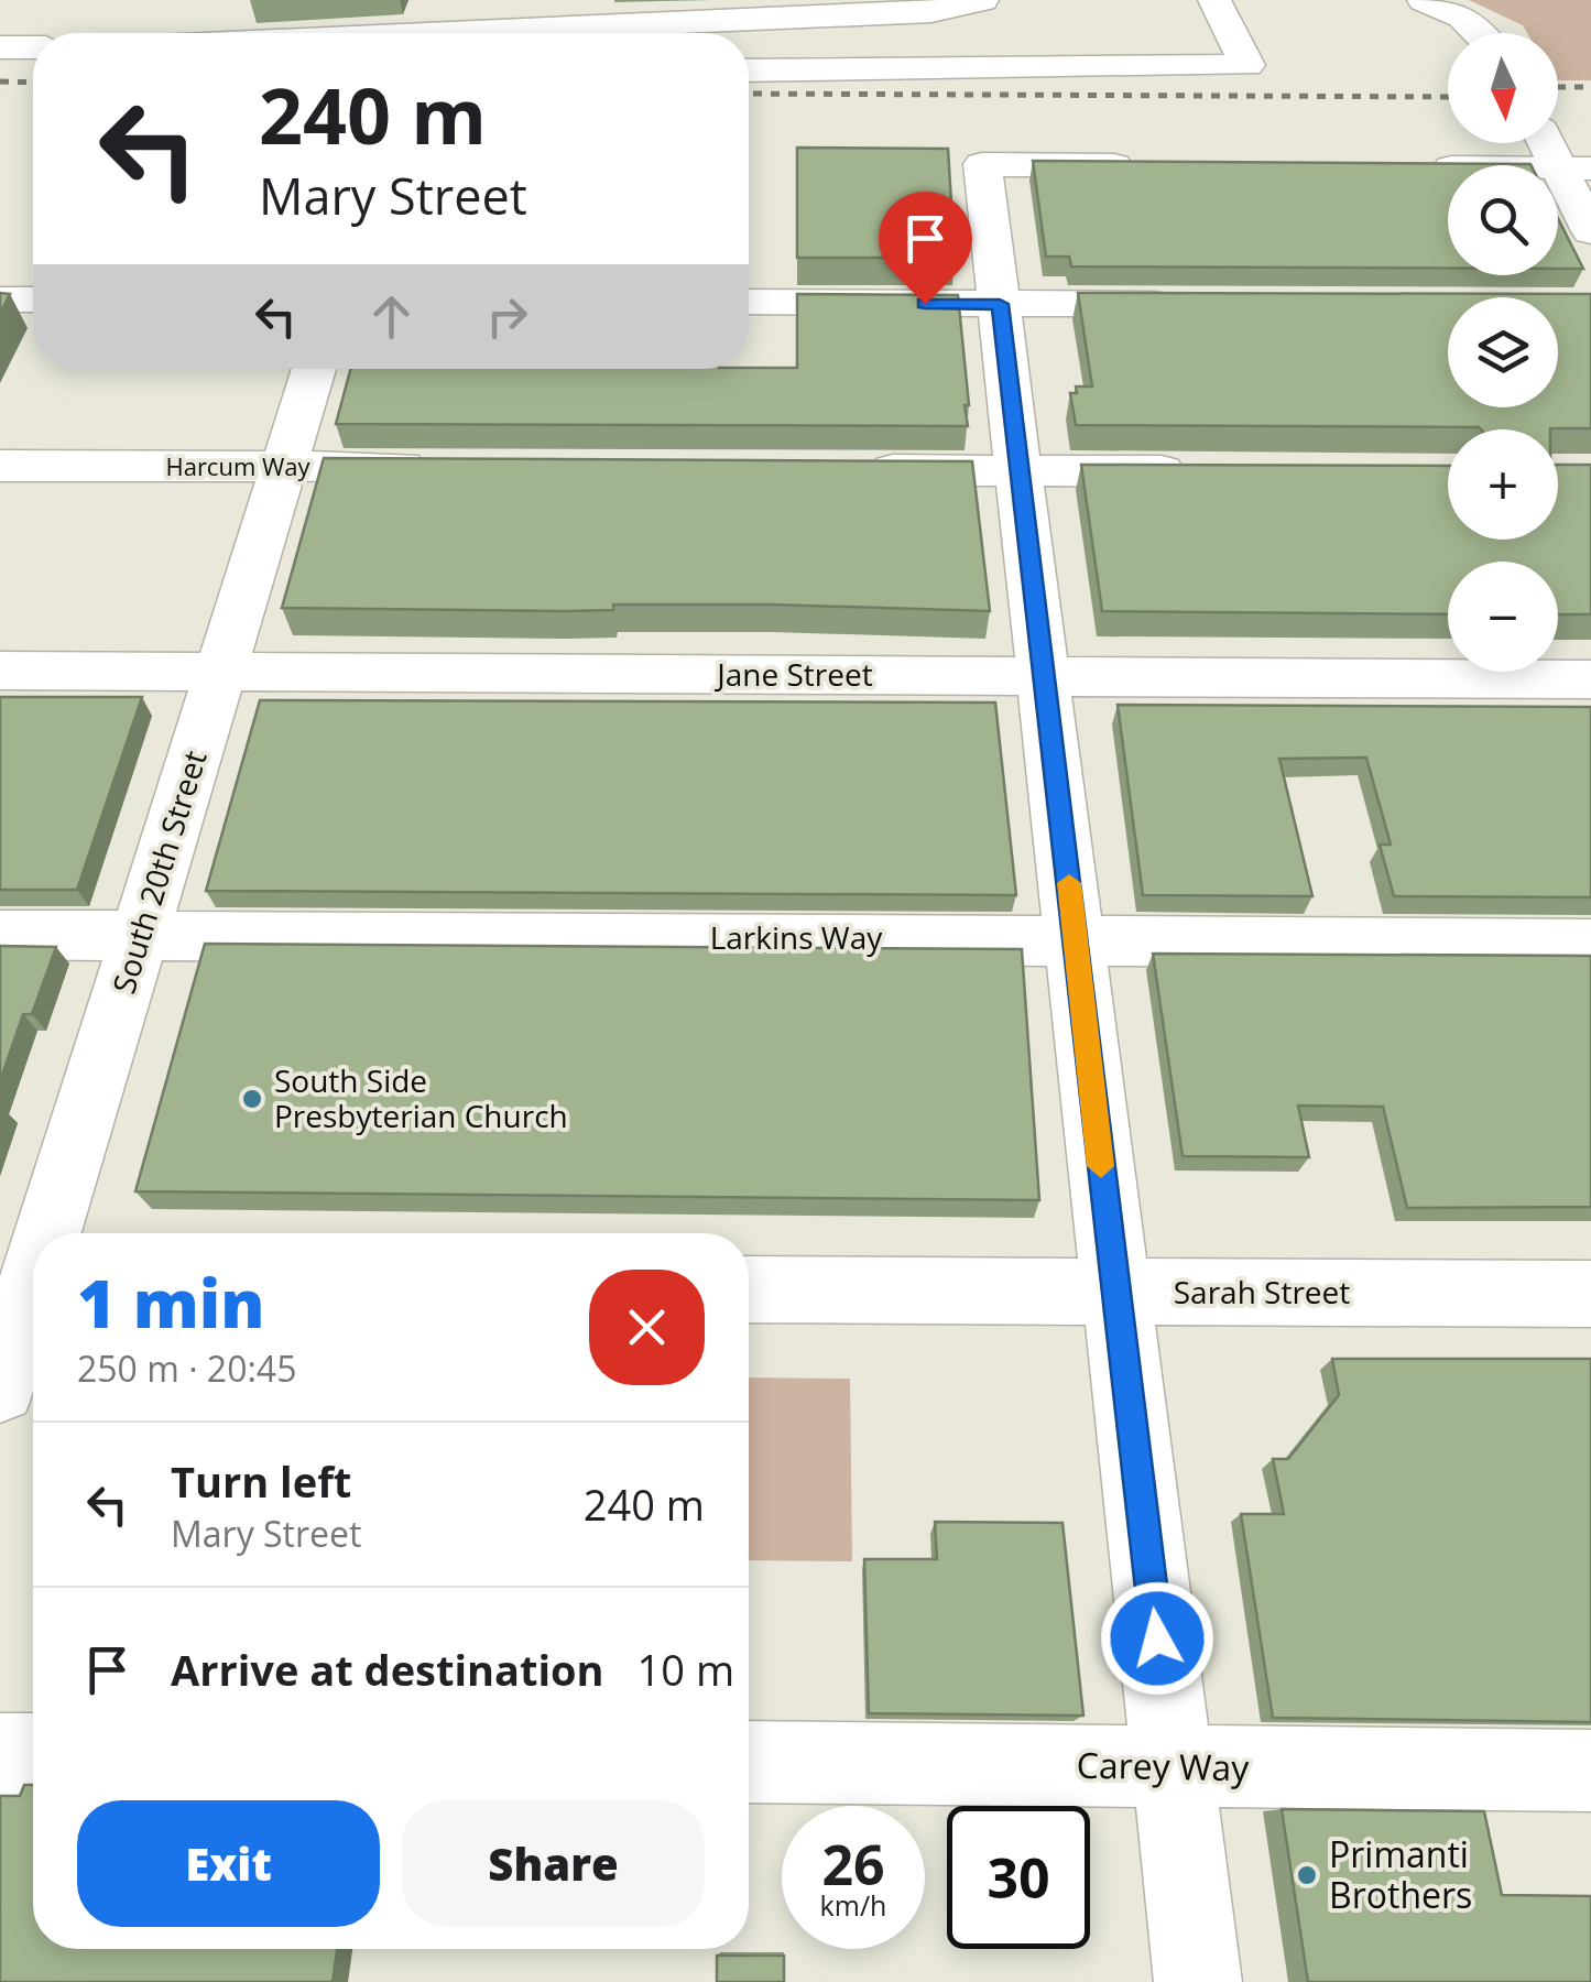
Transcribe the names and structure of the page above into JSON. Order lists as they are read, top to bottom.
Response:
{
  "streets": {
    "street": [
      "Harcum Way",
      "Jane Street",
      "South 20th Street",
      "Larkins Way",
      "Sarah Street",
      "Carey Way"
    ]
  },
  "crossings": [
    ["Harcum Way", "South 20th Street"],
    ["Jane Street", "South 20th Street"],
    ["South 20th Street", "Larkins Way"]
  ],
  "places": ["South Side Presbyterian Church", "Primanti Brothers"],
  "north": "bottom",
  "page": {
    "map_buttons": ["+", "−"],
    "turn": ["240 m", "Mary Street"],
    "heading": ["1 min", "250 m · 20:45"],
    "list": [
      {
        "name": "Turn left",
        "note": "Mary Street",
        "value": "240 m"
      },
      {
        "name": "Arrive at destination",
        "value": "10 m"
      }
    ],
    "buttons": ["Exit", "Share"],
    "speed": "26 km/h",
    "limit": "30"
  }
}
